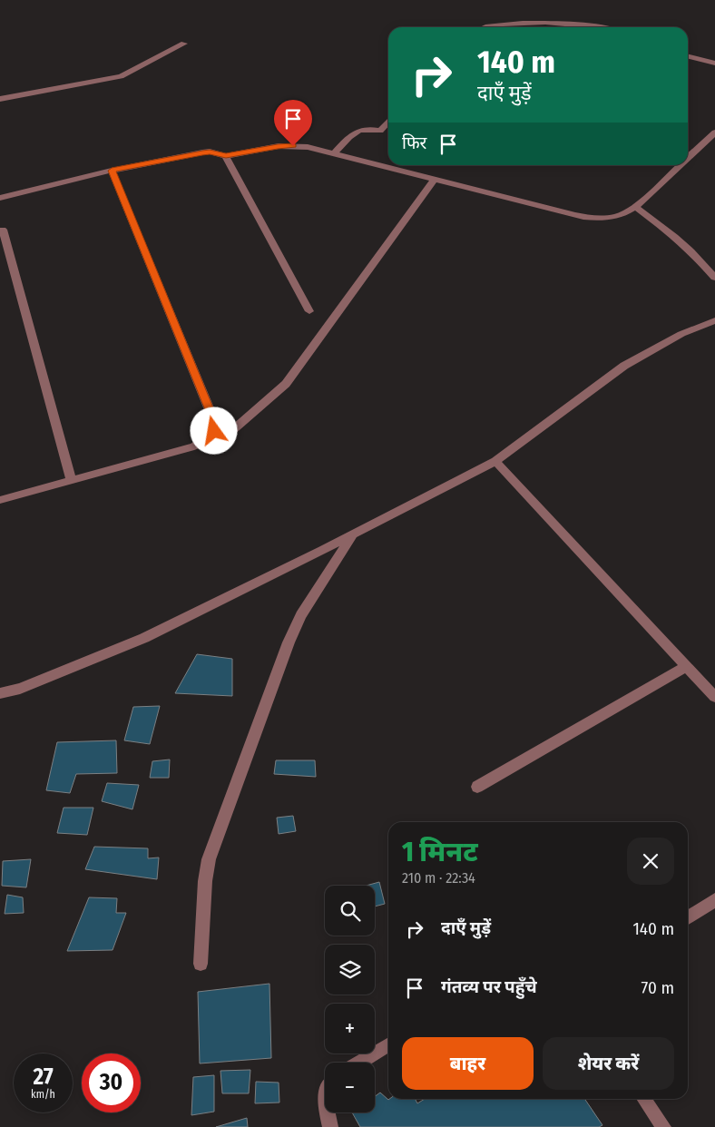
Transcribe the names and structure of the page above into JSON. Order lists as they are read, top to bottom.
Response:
{
  "page": {
    "turn": ["140 m", "दाएँ मुड़ें"],
    "then": "फिर",
    "heading": ["1 मिनट", "210 m · 22:34"],
    "map_buttons": ["+", "−"],
    "list": [
      {
        "name": "दाएँ मुड़ें",
        "value": "140 m"
      },
      {
        "name": "गंतव्य पर पहुँचे",
        "value": "70 m"
      }
    ],
    "buttons": ["बाहर", "शेयर करें"],
    "speed": "27 km/h",
    "limit": "30"
  }
}
